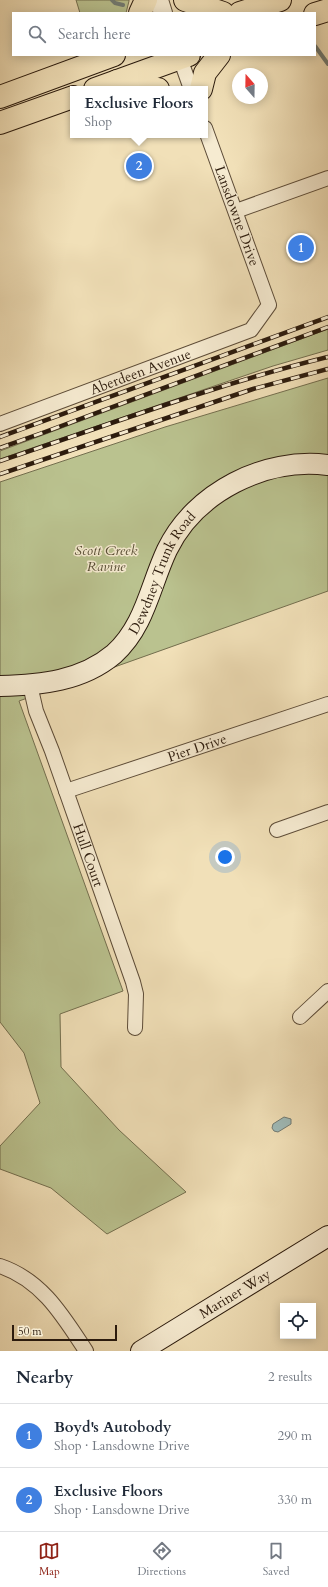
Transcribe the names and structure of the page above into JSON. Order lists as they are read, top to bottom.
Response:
{
  "streets": {
    "main road": ["Dewdney Trunk Road", "Mariner Way"],
    "street": [
      "Lansdowne Drive",
      "Aberdeen Avenue",
      "Pier Drive",
      "Hull Court"
    ]
  },
  "crossings": [
    ["Lansdowne Drive", "Aberdeen Avenue"],
    ["Dewdney Trunk Road", "Hull Court"],
    ["Pier Drive", "Hull Court"]
  ],
  "parks": ["Scott Creek Ravine"],
  "scale_bar": "50 m",
  "north": "top",
  "page": {
    "search": "Search here",
    "popup": ["Exclusive Floors", "Shop"],
    "pins": ["2", "1"],
    "scale": "50 m",
    "heading": ["Nearby", "2 results"],
    "list": [
      {
        "mark": "1",
        "name": "Boyd's Autobody",
        "note": "Shop · Lansdowne Drive",
        "value": "290 m"
      },
      {
        "mark": "2",
        "name": "Exclusive Floors",
        "note": "Shop · Lansdowne Drive",
        "value": "330 m"
      }
    ],
    "nav": ["Map", "Directions", "Saved"]
  }
}
